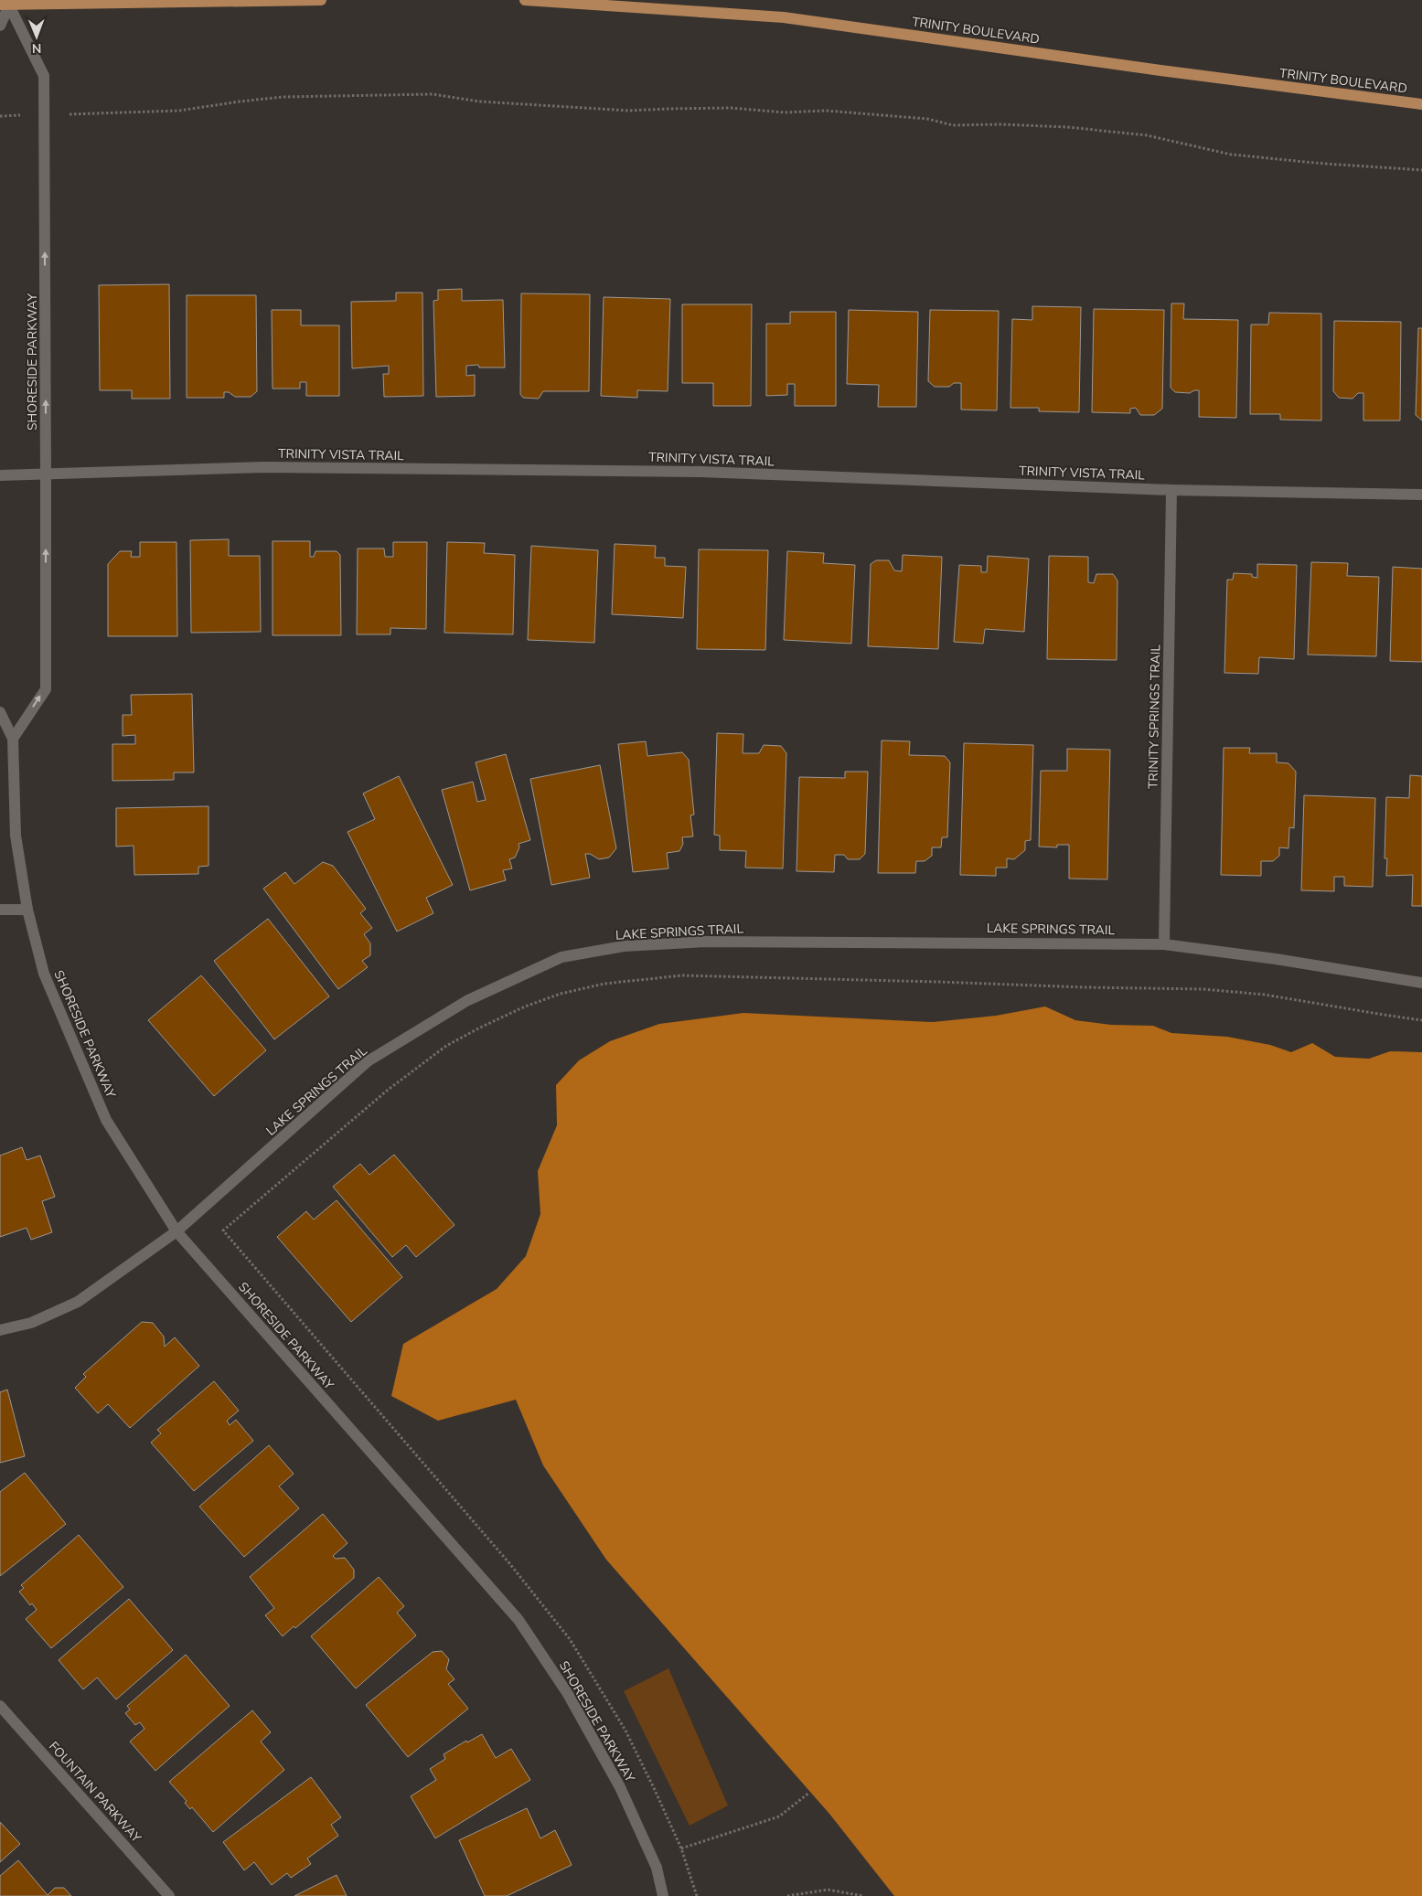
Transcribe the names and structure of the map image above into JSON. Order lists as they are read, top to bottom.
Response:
{
  "streets": {
    "main road": ["TRINITY BOULEVARD"],
    "street": [
      "SHORESIDE PARKWAY",
      "TRINITY VISTA TRAIL",
      "TRINITY SPRINGS TRAIL",
      "LAKE SPRINGS TRAIL",
      "FOUNTAIN PARKWAY"
    ]
  },
  "crossings": [
    ["SHORESIDE PARKWAY", "TRINITY VISTA TRAIL"],
    ["SHORESIDE PARKWAY", "LAKE SPRINGS TRAIL"],
    ["TRINITY VISTA TRAIL", "TRINITY SPRINGS TRAIL"],
    ["TRINITY SPRINGS TRAIL", "LAKE SPRINGS TRAIL"]
  ],
  "north": "bottom"
}
